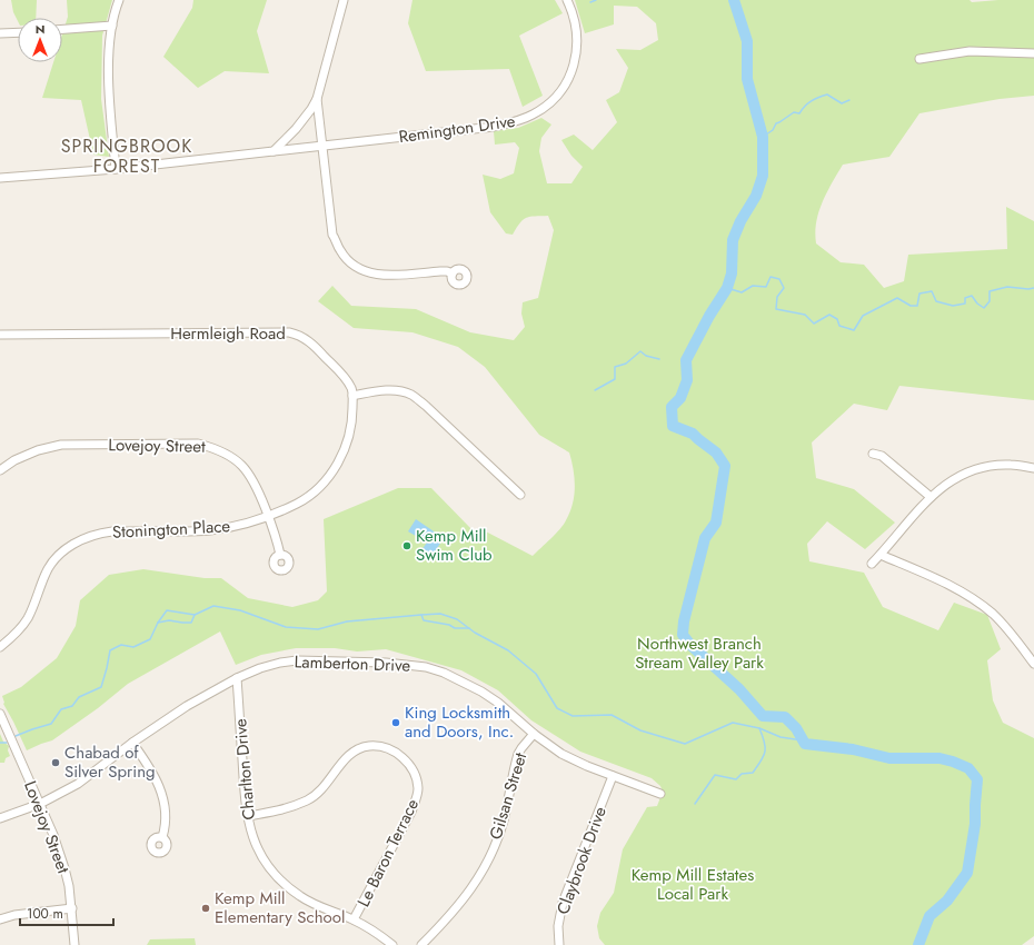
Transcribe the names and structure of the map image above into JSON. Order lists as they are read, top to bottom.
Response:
{
  "streets": {
    "street": [
      "Remington Drive",
      "Hermleigh Road",
      "Lovejoy Street",
      "Stonington Place",
      "Lamberton Drive",
      "Charlton Drive",
      "Gilsan Street",
      "Le Baron Terrace",
      "Claybrook Drive"
    ]
  },
  "crossings": [
    ["Hermleigh Road", "Stonington Place"],
    ["Lovejoy Street", "Stonington Place"],
    ["Lovejoy Street", "Lamberton Drive"],
    ["Lamberton Drive", "Charlton Drive"],
    ["Lamberton Drive", "Gilsan Street"],
    ["Lamberton Drive", "Claybrook Drive"],
    ["Charlton Drive", "Le Baron Terrace"]
  ],
  "districts": ["SPRINGBROOK FOREST"],
  "parks": ["Northwest Branch Stream Valley Park", "Kemp Mill Estates Local Park"],
  "places": [
    "Kemp Mill Swim Club",
    "King Locksmith and Doors, Inc.",
    "Chabad of Silver Spring",
    "Kemp Mill Elementary School"
  ],
  "scale_bar": "100 m",
  "north": "top"
}
